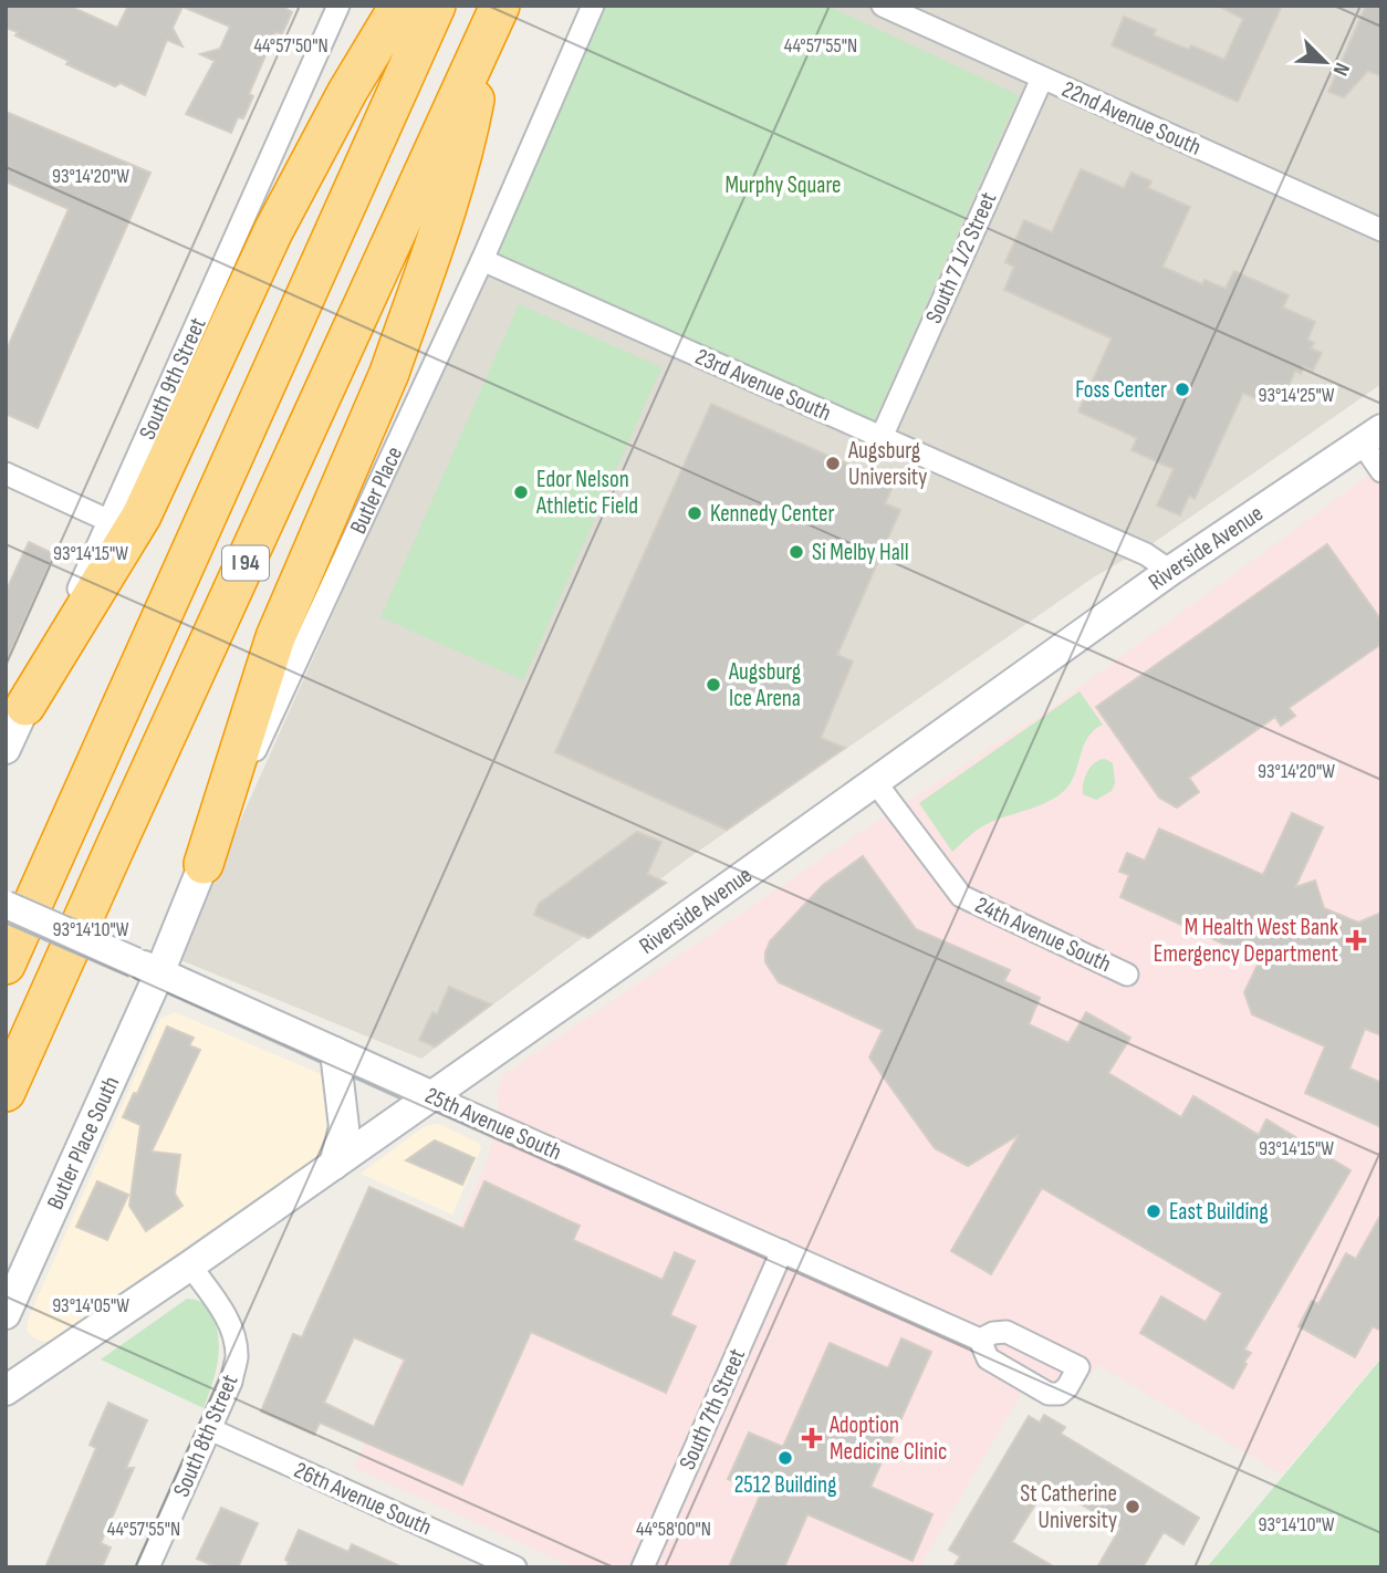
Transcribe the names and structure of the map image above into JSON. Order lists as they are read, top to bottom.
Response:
{
  "streets": {
    "highway": ["I 94"],
    "street": [
      "22nd Avenue South",
      "South 7 1/2 Street",
      "South 9th Street",
      "23rd Avenue South",
      "Butler Place",
      "Riverside Avenue",
      "24th Avenue South",
      "25th Avenue South",
      "Butler Place South",
      "South 7th Street",
      "South 8th Street",
      "26th Avenue South"
    ]
  },
  "crossings": [
    ["22nd Avenue South", "South 7 1/2 Street"],
    ["South 7 1/2 Street", "23rd Avenue South"],
    ["23rd Avenue South", "Butler Place"],
    ["23rd Avenue South", "Riverside Avenue"],
    ["Butler Place", "25th Avenue South"],
    ["Butler Place", "Butler Place South"],
    ["Riverside Avenue", "24th Avenue South"],
    ["Riverside Avenue", "25th Avenue South"],
    ["Riverside Avenue", "South 8th Street"],
    ["25th Avenue South", "Butler Place South"],
    ["25th Avenue South", "South 7th Street"],
    ["South 8th Street", "26th Avenue South"]
  ],
  "parks": ["Murphy Square"],
  "places": {
    "other": [
      "Foss Center",
      "Augsburg University",
      "Edor Nelson Athletic Field",
      "Kennedy Center",
      "Si Melby Hall",
      "Augsburg Ice Arena",
      "East Building",
      "2512 Building",
      "St Catherine University"
    ],
    "health": ["M Health West Bank Emergency Department", "Adoption Medicine Clinic"]
  },
  "north": "bottom right",
  "coordinates": [
    "44°57'50\"N",
    "44°57'55\"N",
    "93°14'20\"W",
    "93°14'25\"W",
    "93°14'15\"W",
    "93°14'10\"W",
    "93°14'05\"W",
    "44°58'00\"N"
  ]
}
